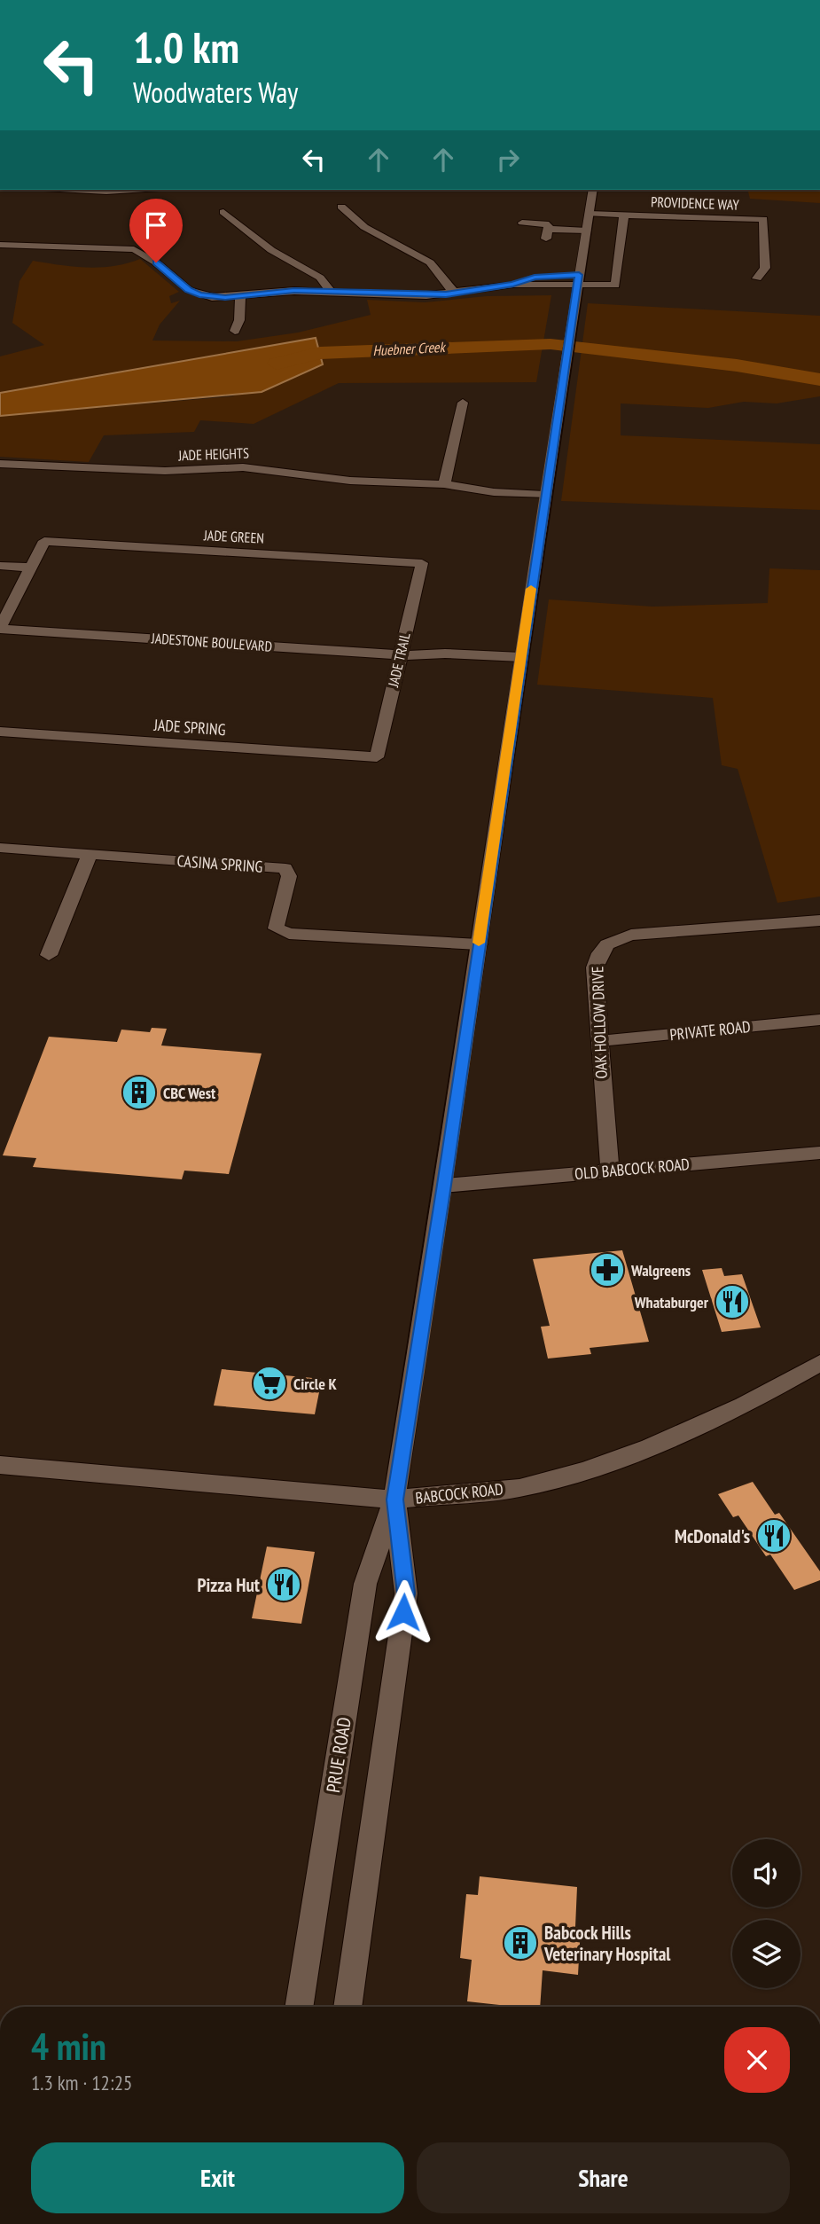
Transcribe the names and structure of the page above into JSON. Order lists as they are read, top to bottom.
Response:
{
  "streets": {
    "street": [
      "PROVIDENCE WAY",
      "JADE HEIGHTS",
      "JADE GREEN",
      "JADESTONE BOULEVARD",
      "JADE TRAIL",
      "JADE SPRING",
      "CASINA SPRING",
      "OAK HOLLOW DRIVE",
      "PRIVATE ROAD",
      "OLD BABCOCK ROAD",
      "BABCOCK ROAD",
      "PRUE ROAD"
    ]
  },
  "crossings": [
    ["PROVIDENCE WAY", "PRUE ROAD"],
    ["JADE HEIGHTS", "PRUE ROAD"],
    ["JADE GREEN", "JADE TRAIL"],
    ["JADESTONE BOULEVARD", "JADE TRAIL"],
    ["JADESTONE BOULEVARD", "PRUE ROAD"],
    ["JADE TRAIL", "JADE SPRING"],
    ["CASINA SPRING", "PRUE ROAD"],
    ["OAK HOLLOW DRIVE", "PRIVATE ROAD"],
    ["OAK HOLLOW DRIVE", "OLD BABCOCK ROAD"],
    ["OLD BABCOCK ROAD", "PRUE ROAD"],
    ["BABCOCK ROAD", "PRUE ROAD"]
  ],
  "water": ["Huebner Creek"],
  "places": {
    "building": ["CBC West", "Babcock Hills Veterinary Hospital"],
    "pharmacy": ["Walgreens"],
    "restaurant": ["Whataburger", "McDonald's", "Pizza Hut"],
    "supermarket": ["Circle K"]
  },
  "page": {
    "turn": ["1.0 km", "Woodwaters Way"],
    "heading": ["4 min", "1.3 km · 12:25"],
    "buttons": ["Exit", "Share"]
  }
}
